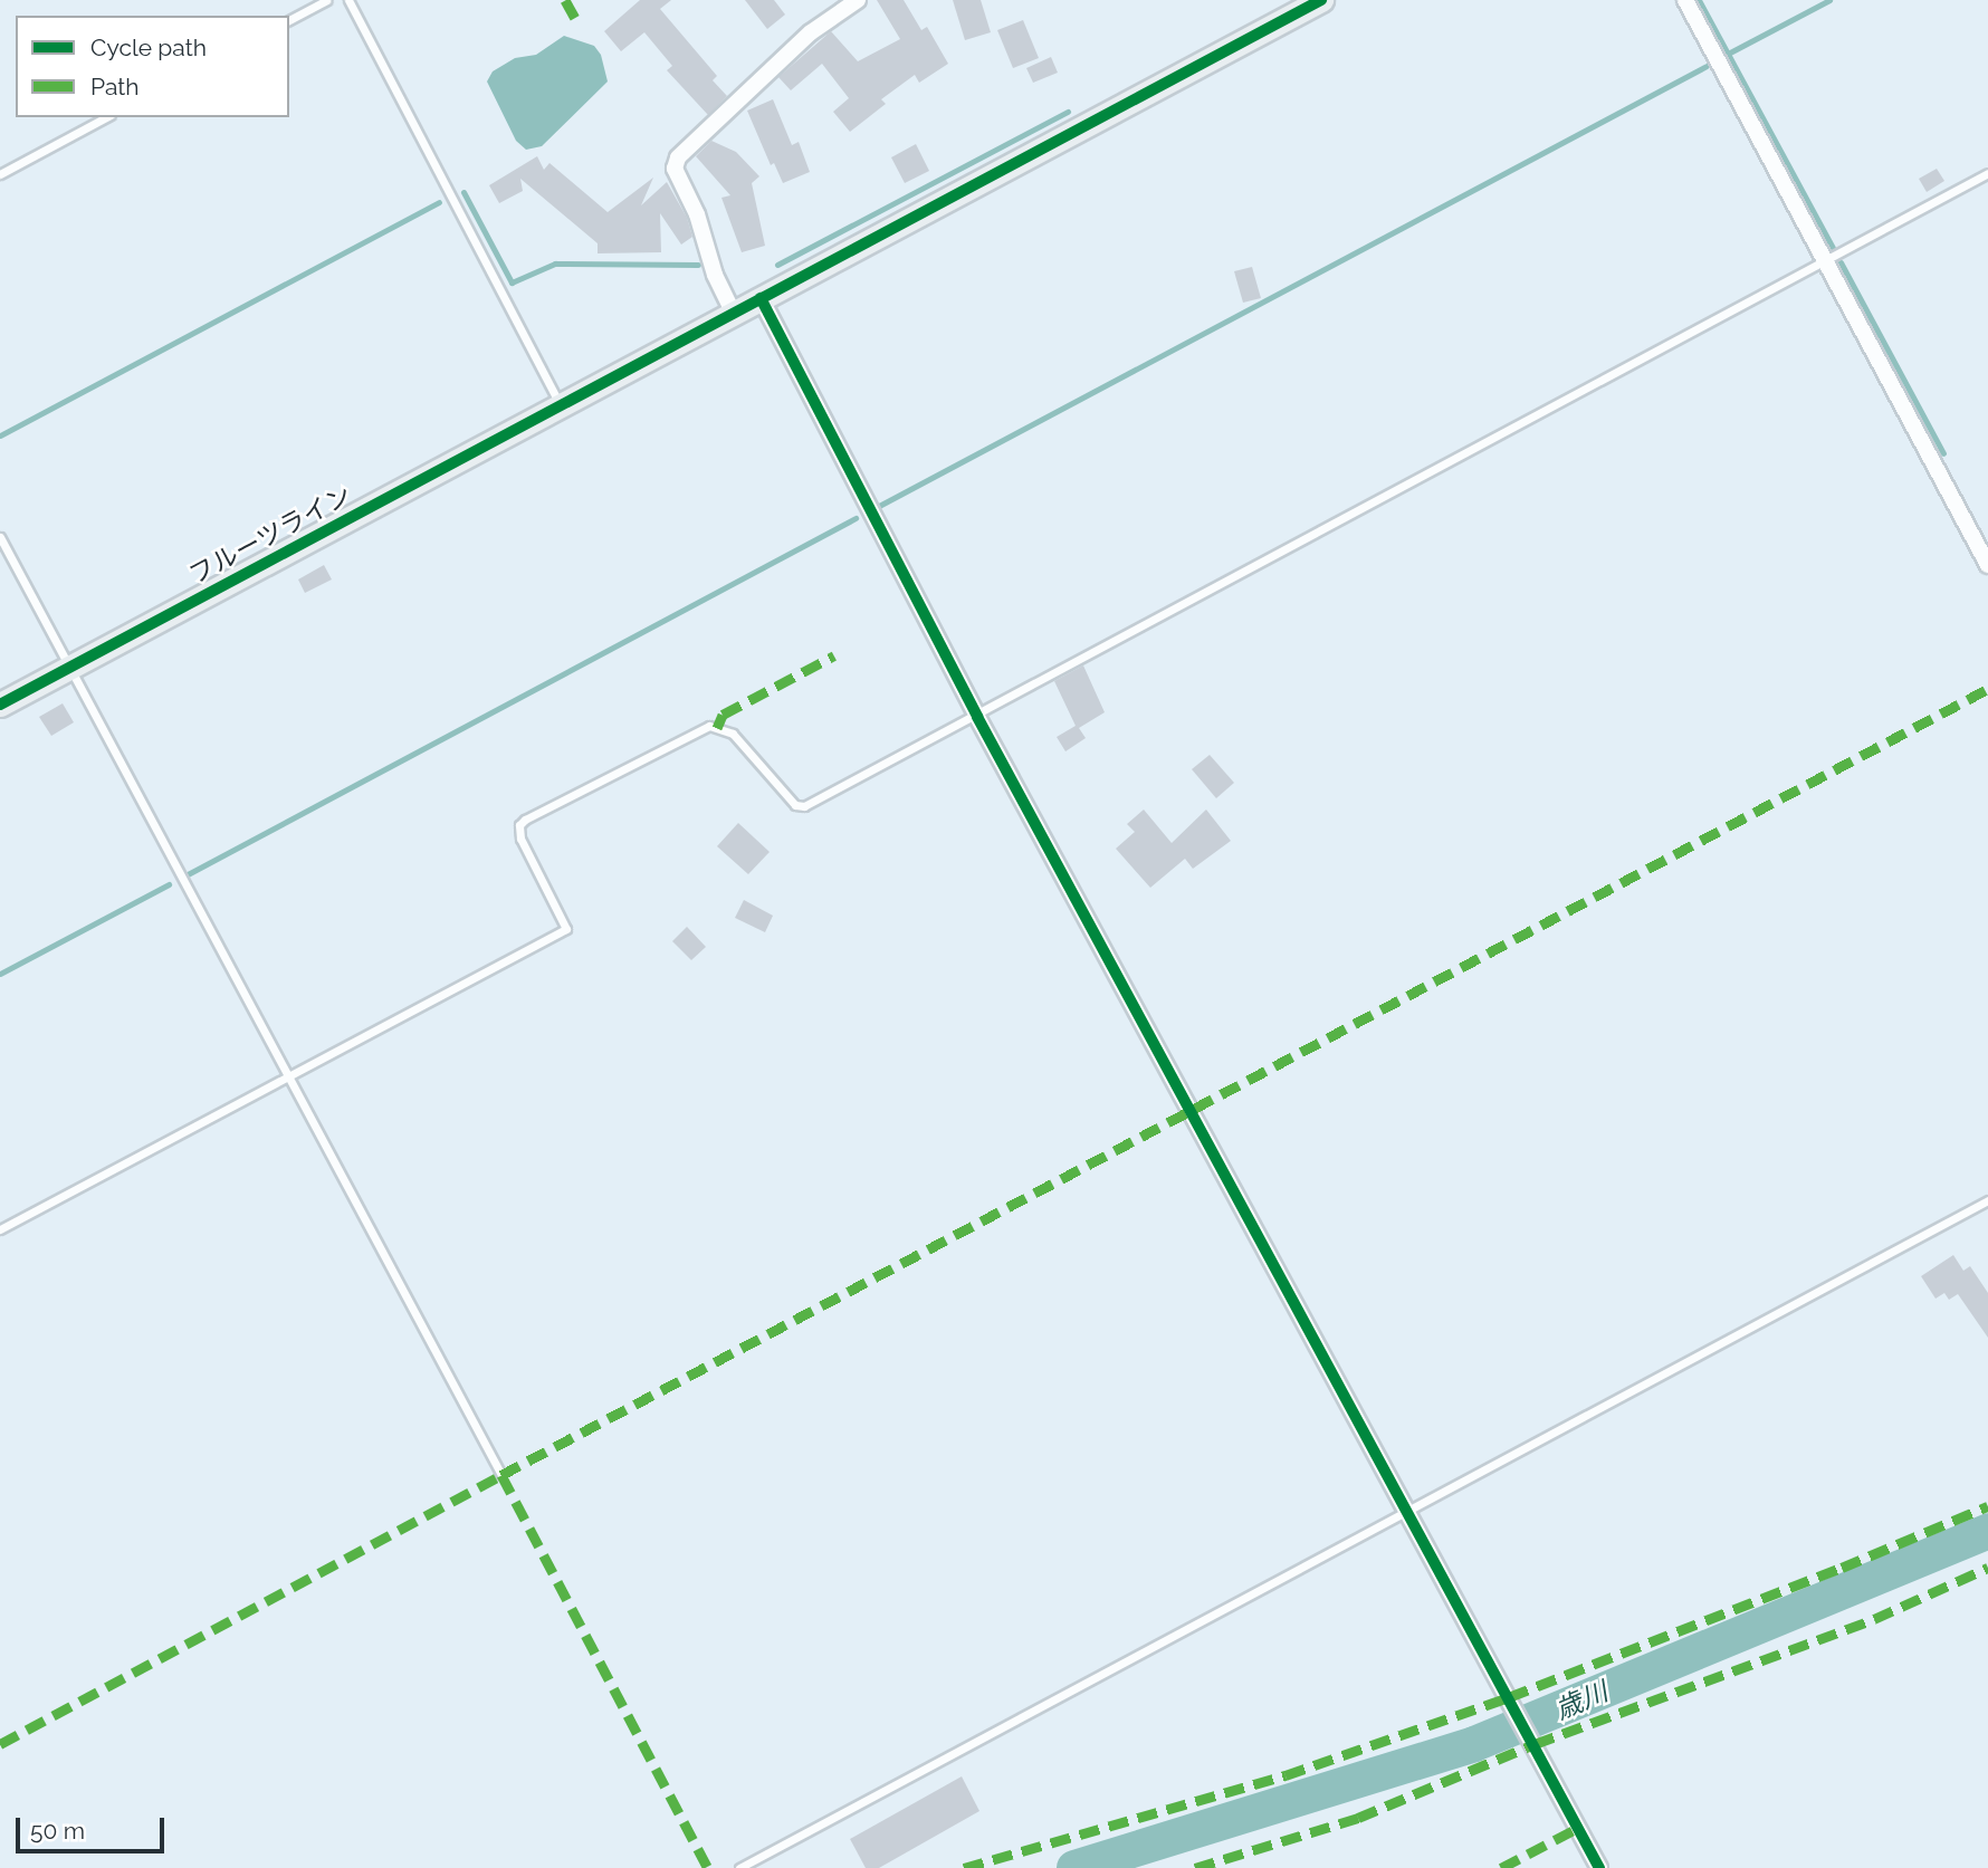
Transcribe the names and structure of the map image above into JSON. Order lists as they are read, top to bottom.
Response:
{
  "streets": {
    "street": ["フルーツライン"]
  },
  "water": ["歳川"],
  "legend": ["Cycle path", "Path"],
  "scale_bar": "50 m"
}
